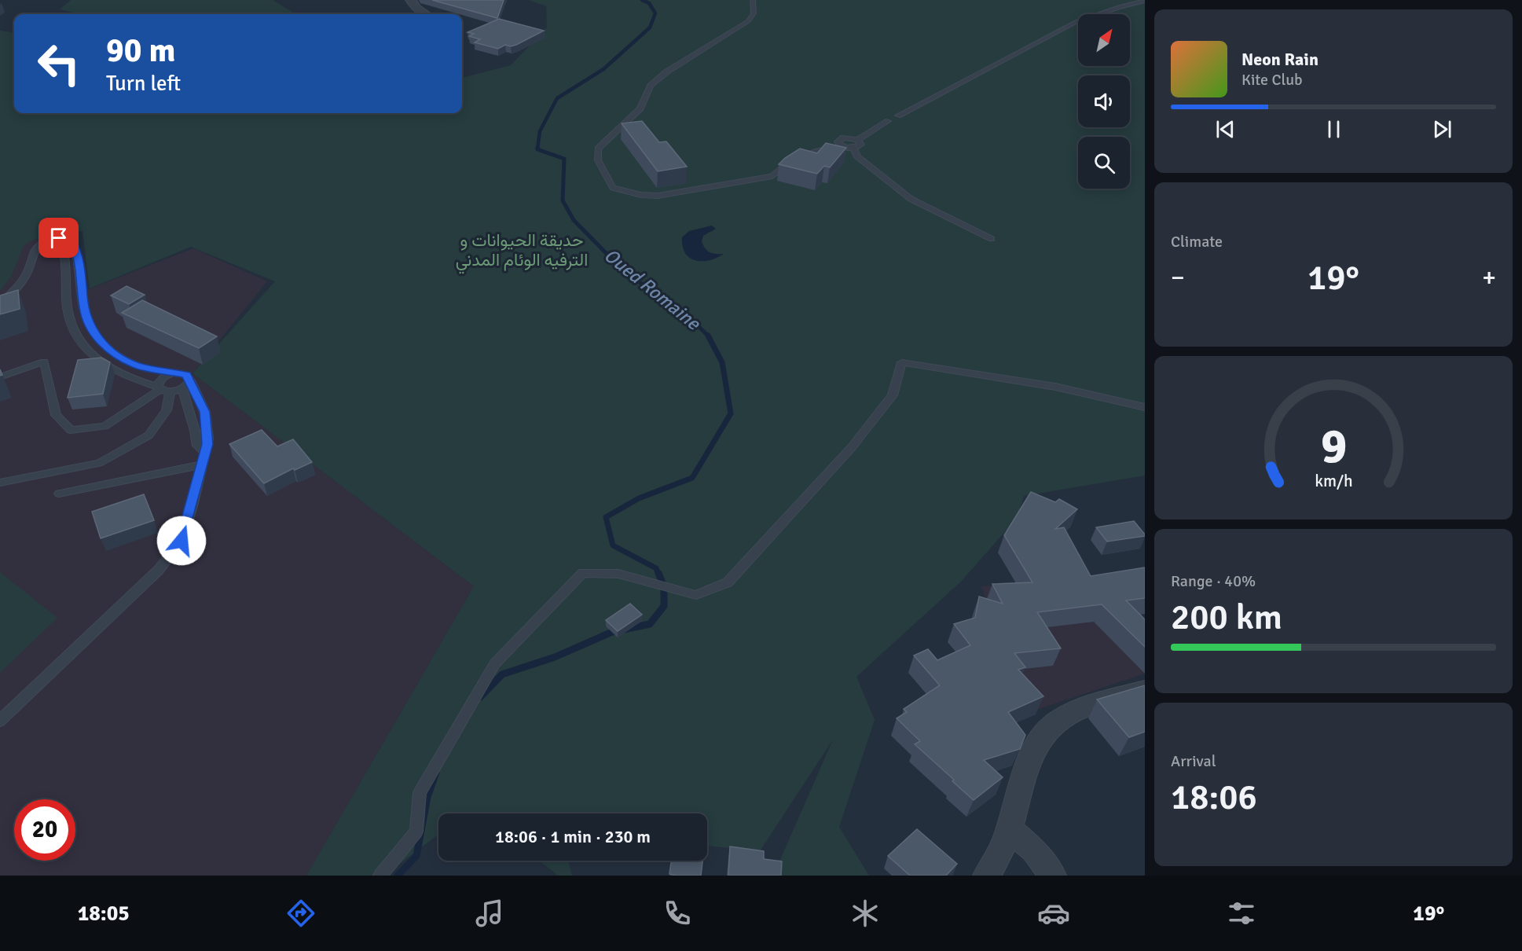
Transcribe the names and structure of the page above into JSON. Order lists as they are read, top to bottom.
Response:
{
  "water": ["Oued Romaine"],
  "parks": ["حديقة الحيوانات و الترفيه الوئام المدني"],
  "north": "top right",
  "page": {
    "turn": ["90 m", "Turn left"],
    "song": ["Neon Rain", "Kite Club"],
    "tile": [
      "Climate",
      ["Range · 40%", "200 km"],
      ["Arrival", "18:06"]
    ],
    "heat": ["−", "19°", "+"],
    "limit": "20",
    "trip": "18:06 · 1 min · 230 m",
    "tabs": ["18:05", "19°"],
    "gauge": ["9", "km/h"]
  }
}
